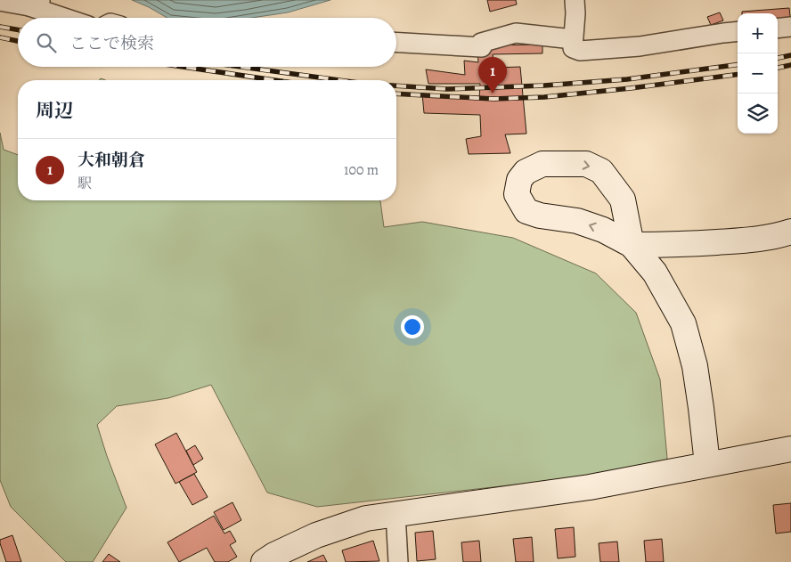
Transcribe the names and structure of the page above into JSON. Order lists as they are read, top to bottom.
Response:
{
  "page": {
    "map_buttons": ["+", "−"],
    "search": "ここで検索",
    "pins": "1",
    "heading": "周辺",
    "list": [
      {
        "mark": "1",
        "name": "大和朝倉",
        "note": "駅",
        "value": "100 m"
      }
    ]
  }
}
